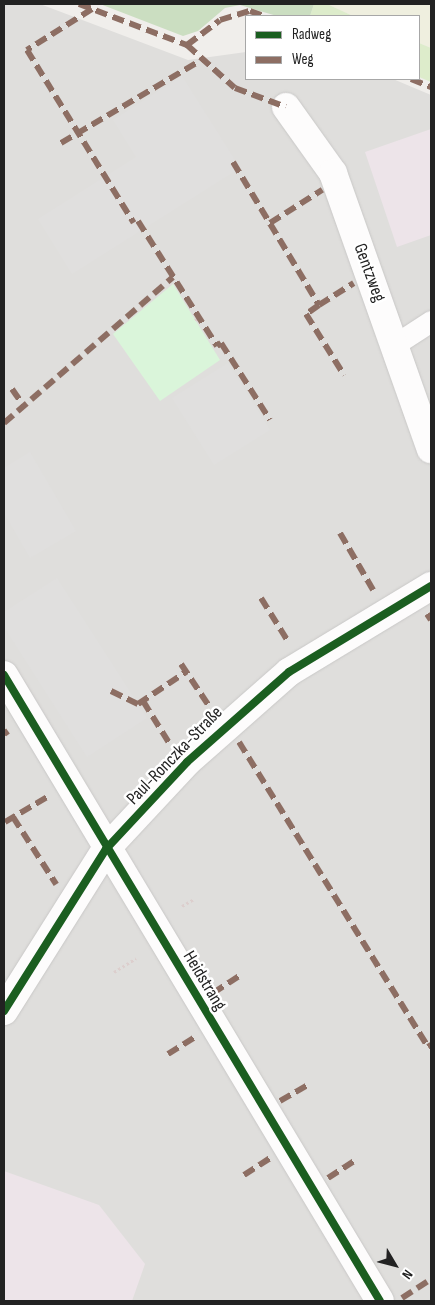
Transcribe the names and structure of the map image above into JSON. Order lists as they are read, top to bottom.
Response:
{
  "streets": {
    "street": ["Gentzweg", "Paul-Ronczka-Straße", "Heidstrang"]
  },
  "crossings": [
    ["Paul-Ronczka-Straße", "Heidstrang"]
  ],
  "legend": ["Radweg", "Weg"],
  "north": "bottom right"
}
